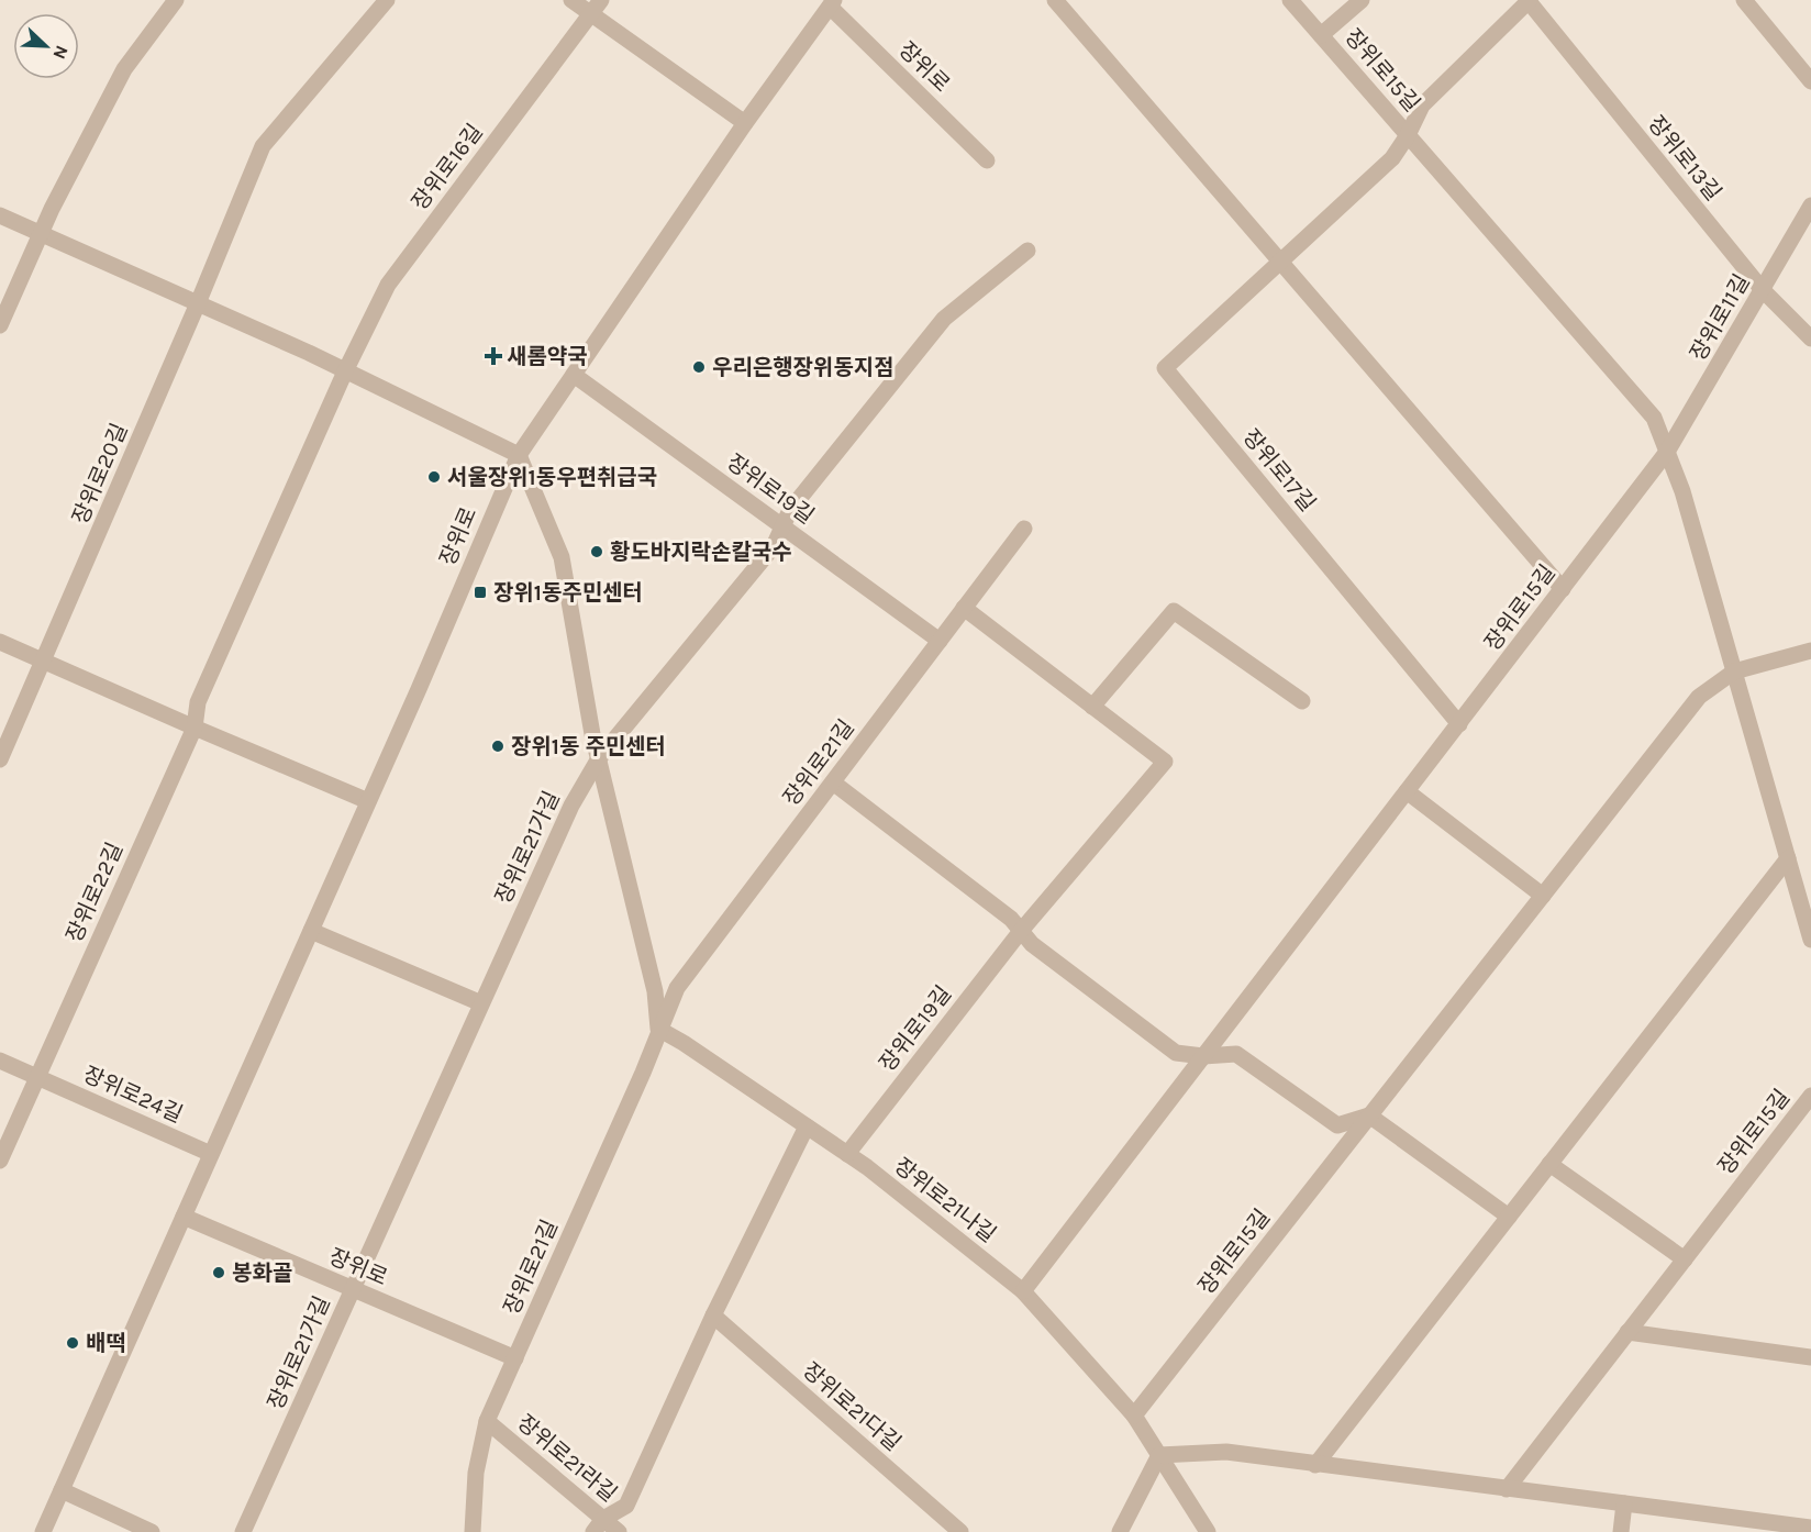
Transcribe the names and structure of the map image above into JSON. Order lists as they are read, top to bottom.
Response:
{
  "streets": {
    "street": [
      "장위로",
      "장위로15길",
      "장위로13길",
      "장위로16길",
      "장위로11길",
      "장위로17길",
      "장위로20길",
      "장위로19길",
      "장위로21길",
      "장위로21가길",
      "장위로22길",
      "장위로24길",
      "장위로21나길",
      "장위로21다길",
      "장위로21라길"
    ]
  },
  "crossings": [
    ["장위로", "장위로19길"],
    ["장위로", "장위로21길"],
    ["장위로", "장위로21가길"],
    ["장위로", "장위로24길"],
    ["장위로15길", "장위로11길"],
    ["장위로15길", "장위로17길"],
    ["장위로15길", "장위로21나길"],
    ["장위로13길", "장위로11길"],
    ["장위로19길", "장위로21길"],
    ["장위로19길", "장위로21가길"],
    ["장위로19길", "장위로21나길"],
    ["장위로21길", "장위로21가길"],
    ["장위로21길", "장위로21나길"],
    ["장위로21길", "장위로21라길"],
    ["장위로22길", "장위로24길"]
  ],
  "places": {
    "health": ["새롬약국"],
    "other": [
      "우리은행장위동지점",
      "서울장위1동우편취급국",
      "황도바지락손칼국수",
      "장위1동 주민센터",
      "봉화골",
      "배떡"
    ],
    "transit": ["장위1동주민센터"]
  },
  "north": "bottom right"
}
